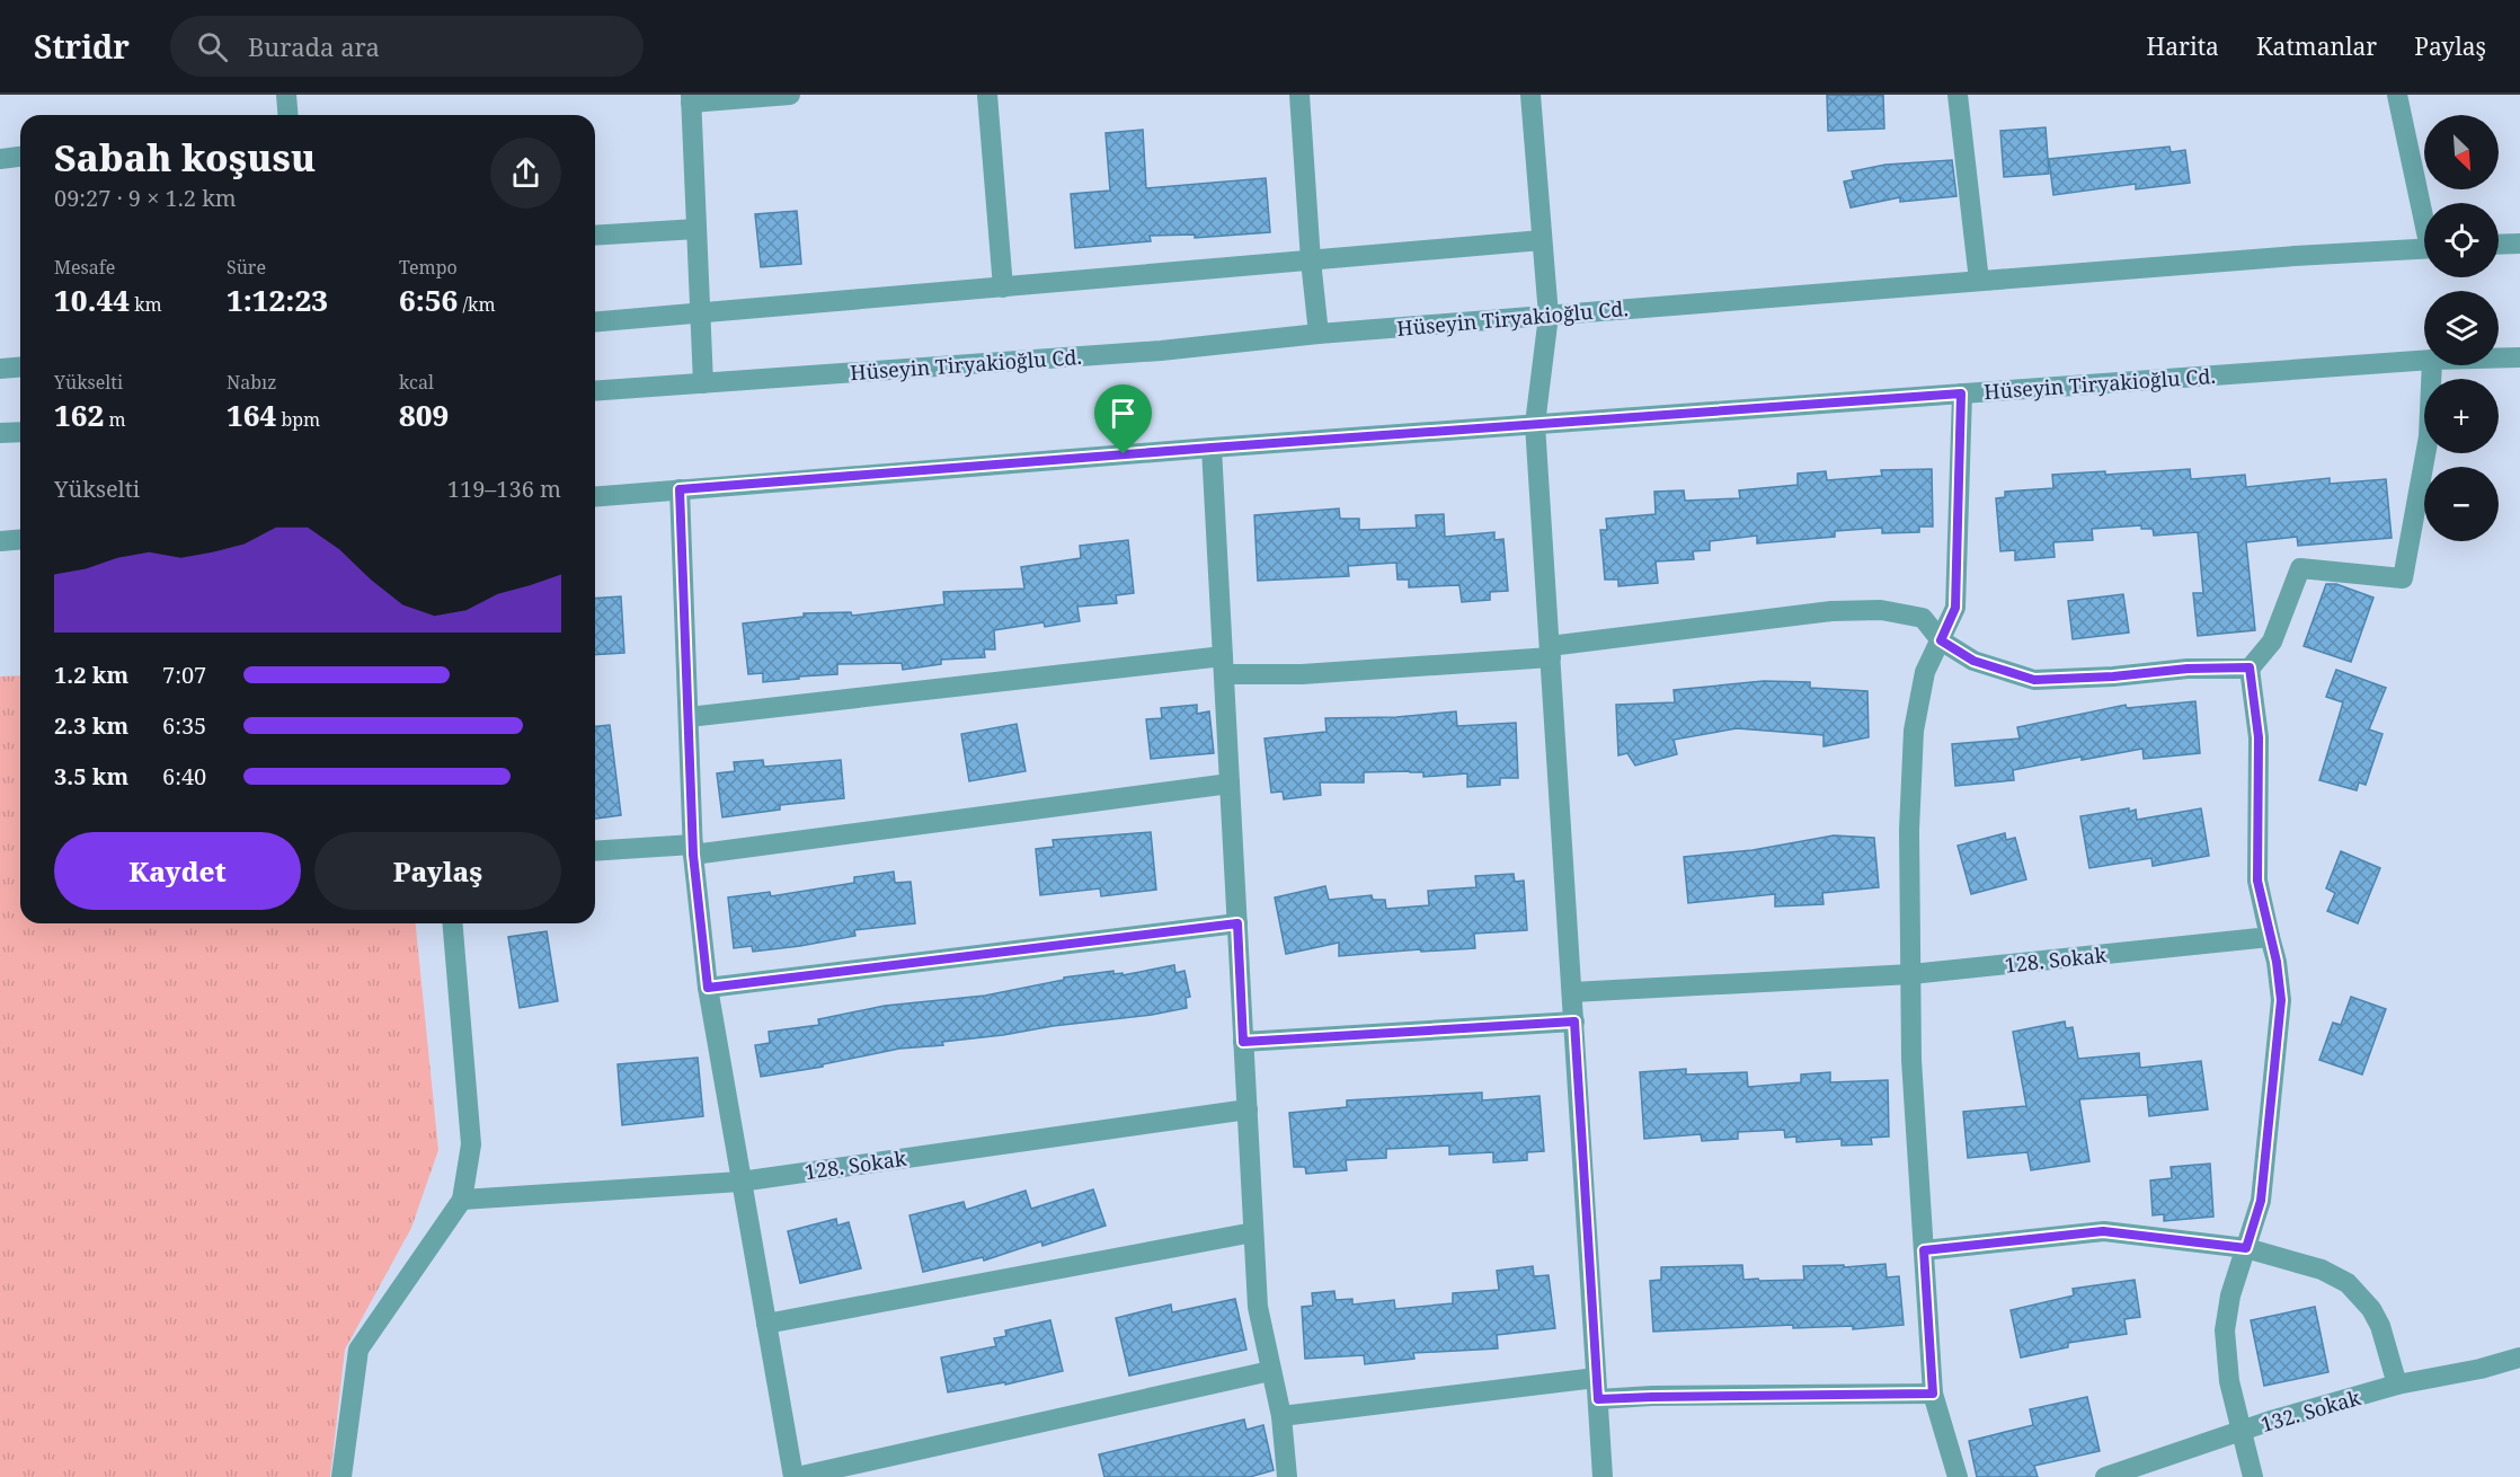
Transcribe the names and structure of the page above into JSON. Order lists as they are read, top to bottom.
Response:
{
  "streets": {
    "street": ["Hüseyin Tiryakioğlu Cd.", "128. Sokak", "132. Sokak"]
  },
  "north": "bottom right",
  "page": {
    "header": "Stridr",
    "search": "Burada ara",
    "nav": ["Harita", "Katmanlar", "Paylaş"],
    "map_buttons": ["+", "−"],
    "heading": ["Sabah koşusu", "09:27 · 9 × 1.2 km"],
    "stats": [
      ["Mesafe", "10.44 km"],
      ["Süre", "1:12:23"],
      ["Tempo", "6:56 /km"],
      ["Yükselti", "162 m"],
      ["Nabız", "164 bpm"],
      ["kcal", "809"]
    ],
    "chart": ["Yükselti", "119–136 m"],
    "list": [
      {
        "name": "1.2 km",
        "note": "7:07"
      },
      {
        "name": "2.3 km",
        "note": "6:35"
      },
      {
        "name": "3.5 km",
        "note": "6:40"
      }
    ],
    "buttons": ["Kaydet", "Paylaş"]
  }
}
